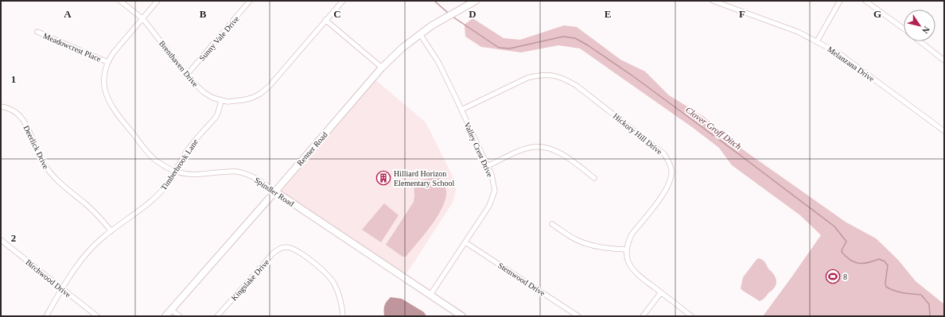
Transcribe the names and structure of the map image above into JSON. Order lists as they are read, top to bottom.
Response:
{
  "streets": {
    "main road": ["Renner Road", "Spindler Road"],
    "street": [
      "Sunny Vale Drive",
      "Meadowcrest Place",
      "Brenthaven Drive",
      "Melanzana Drive",
      "Hickory Hill Drive",
      "Deerlick Drive",
      "Valley Crest Drive",
      "Timberbrook Lane",
      "Birchwood Drive",
      "Stemwood Drive",
      "Kingslake Drive"
    ]
  },
  "crossings": [
    ["Sunny Vale Drive", "Brenthaven Drive"],
    ["Meadowcrest Place", "Spindler Road"],
    ["Brenthaven Drive", "Timberbrook Lane"],
    ["Hickory Hill Drive", "Valley Crest Drive"],
    ["Deerlick Drive", "Timberbrook Lane"],
    ["Renner Road", "Valley Crest Drive"],
    ["Renner Road", "Spindler Road"],
    ["Valley Crest Drive", "Spindler Road"],
    ["Valley Crest Drive", "Stemwood Drive"],
    ["Timberbrook Lane", "Spindler Road"],
    ["Timberbrook Lane", "Birchwood Drive"]
  ],
  "water": ["Clover Groff Ditch"],
  "places": {
    "building": ["Hilliard Horizon Elementary School"],
    "sports": ["8"]
  },
  "north": "bottom right",
  "grid": {
    "columns": [
      "A",
      "B",
      "C",
      "D",
      "E",
      "F",
      "G"
    ],
    "rows": ["1", "2"]
  }
}
